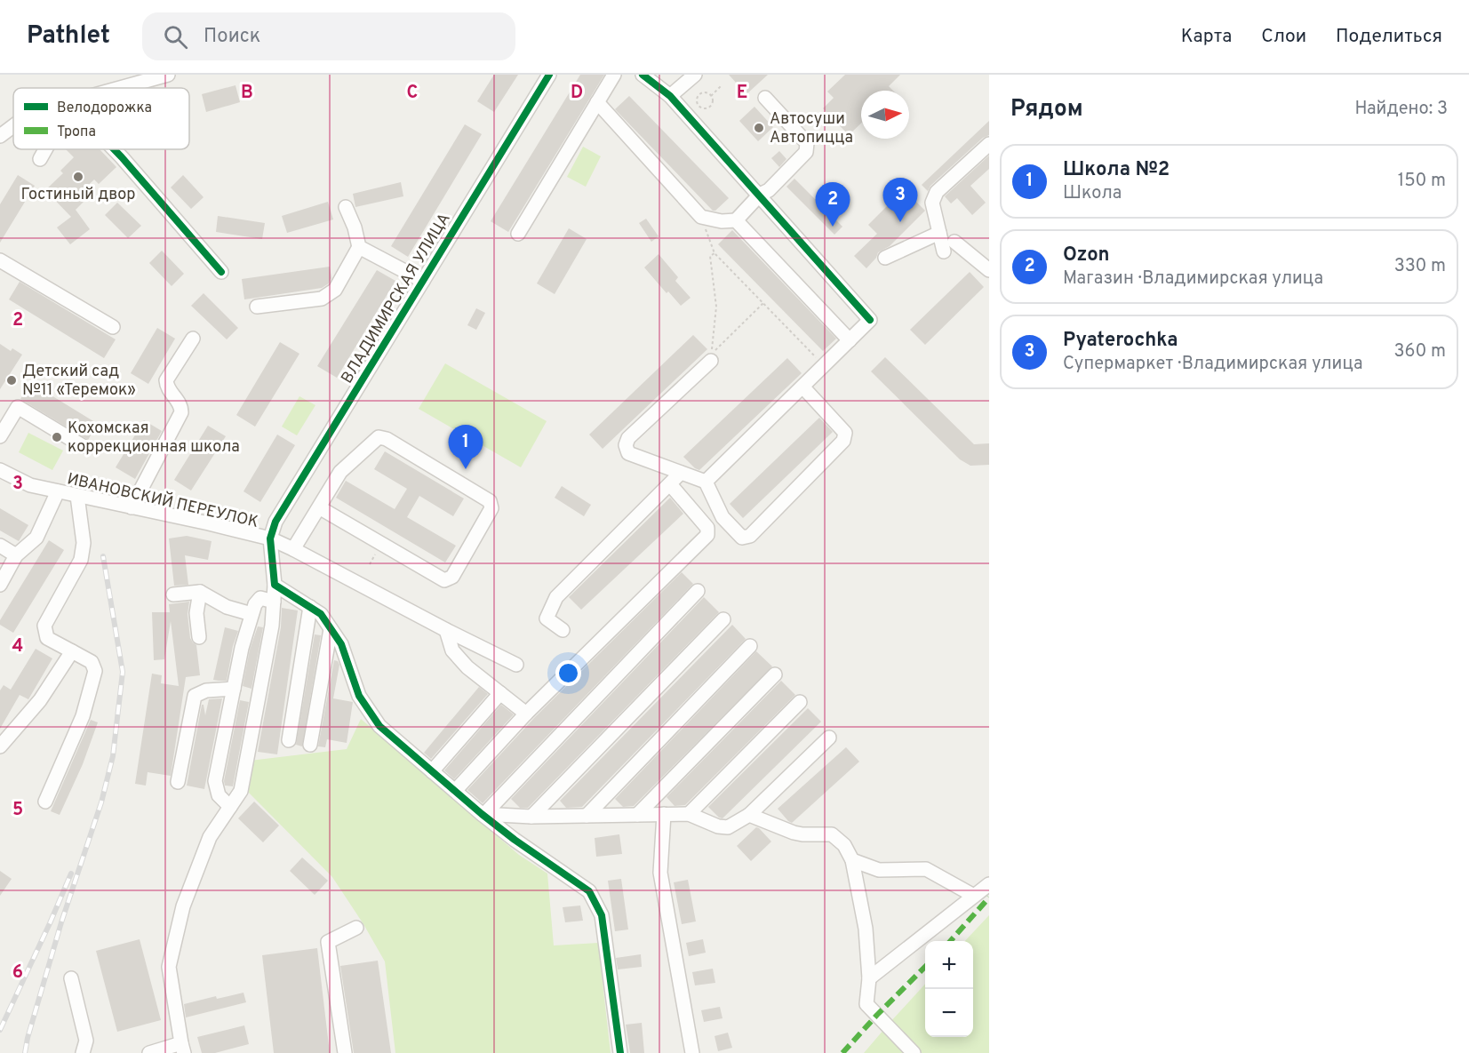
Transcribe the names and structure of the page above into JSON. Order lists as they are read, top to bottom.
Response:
{
  "streets": {
    "street": ["ВЛАДИМИРСКАЯ УЛИЦА", "ИВАНОВСКИЙ ПЕРЕУЛОК"]
  },
  "crossings": [
    ["ВЛАДИМИРСКАЯ УЛИЦА", "ИВАНОВСКИЙ ПЕРЕУЛОК"]
  ],
  "places": [
    "Автосуши Автопицца",
    "Гостиный двор",
    "Детский сад №11 «Теремок»",
    "Кохомская коррекционная школа"
  ],
  "legend": ["Велодорожка", "Тропа"],
  "north": "right",
  "page": {
    "header": "Pathlet",
    "search": "Поиск",
    "nav": ["Карта", "Слои", "Поделиться"],
    "heading": ["Рядом", "Найдено: 3"],
    "list": [
      {
        "mark": "1",
        "name": "Школа №2",
        "note": "Школа",
        "value": "150 m"
      },
      {
        "mark": "2",
        "name": "Ozon",
        "note": "Магазин · Владимирская улица",
        "value": "330 m"
      },
      {
        "mark": "3",
        "name": "Pyaterochka",
        "note": "Супермаркет · Владимирская улица",
        "value": "360 m"
      }
    ],
    "pins": ["3", "2", "1"],
    "map_buttons": ["+", "−"]
  },
  "grid": {
    "columns": [
      "B",
      "C",
      "D",
      "E"
    ],
    "rows": [
      "2",
      "3",
      "4",
      "5",
      "6"
    ]
  }
}
